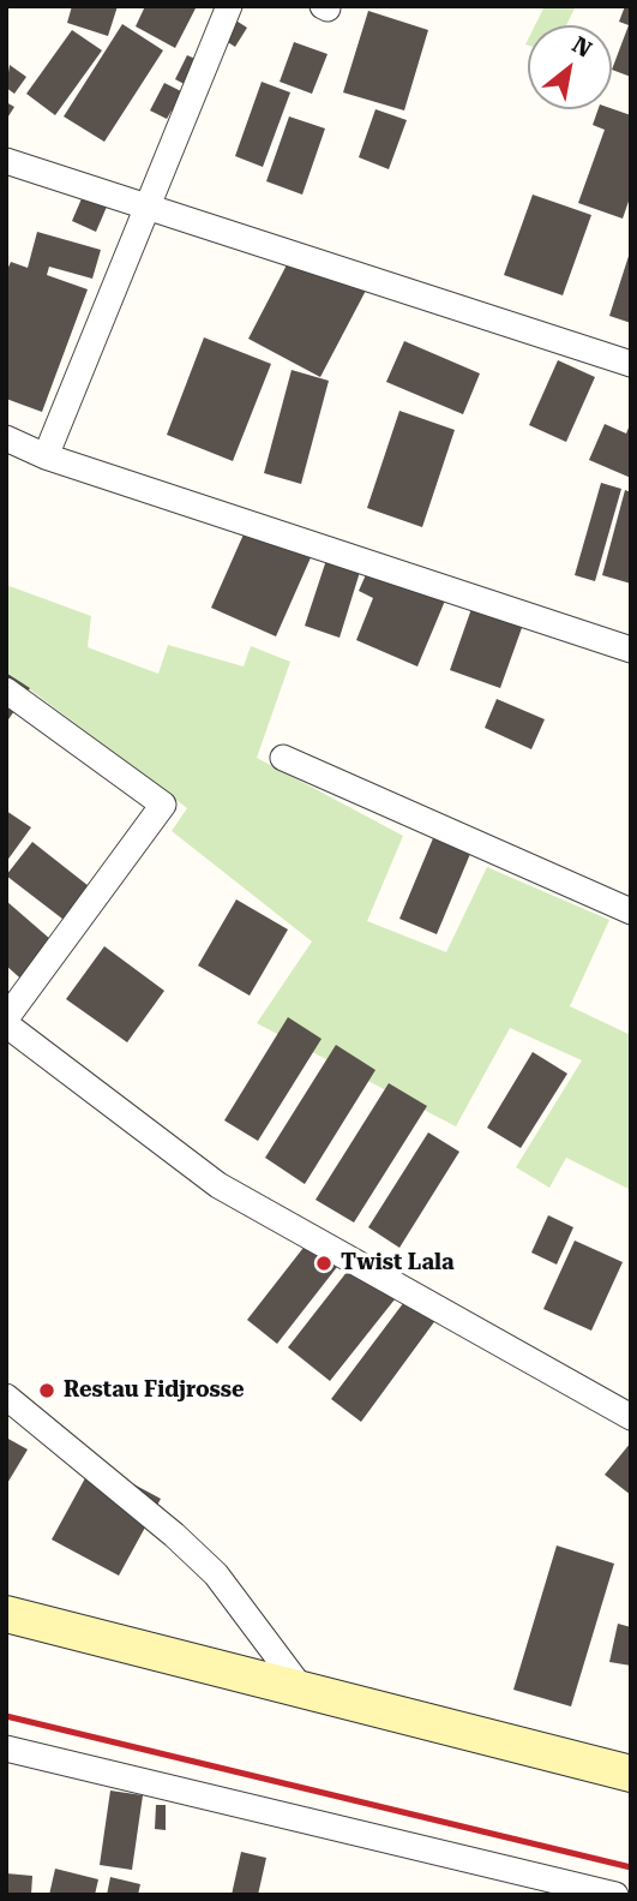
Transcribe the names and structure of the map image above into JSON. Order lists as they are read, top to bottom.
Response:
{
  "places": ["Twist Lala", "Restau Fidjrosse"],
  "north": "top right"
}
